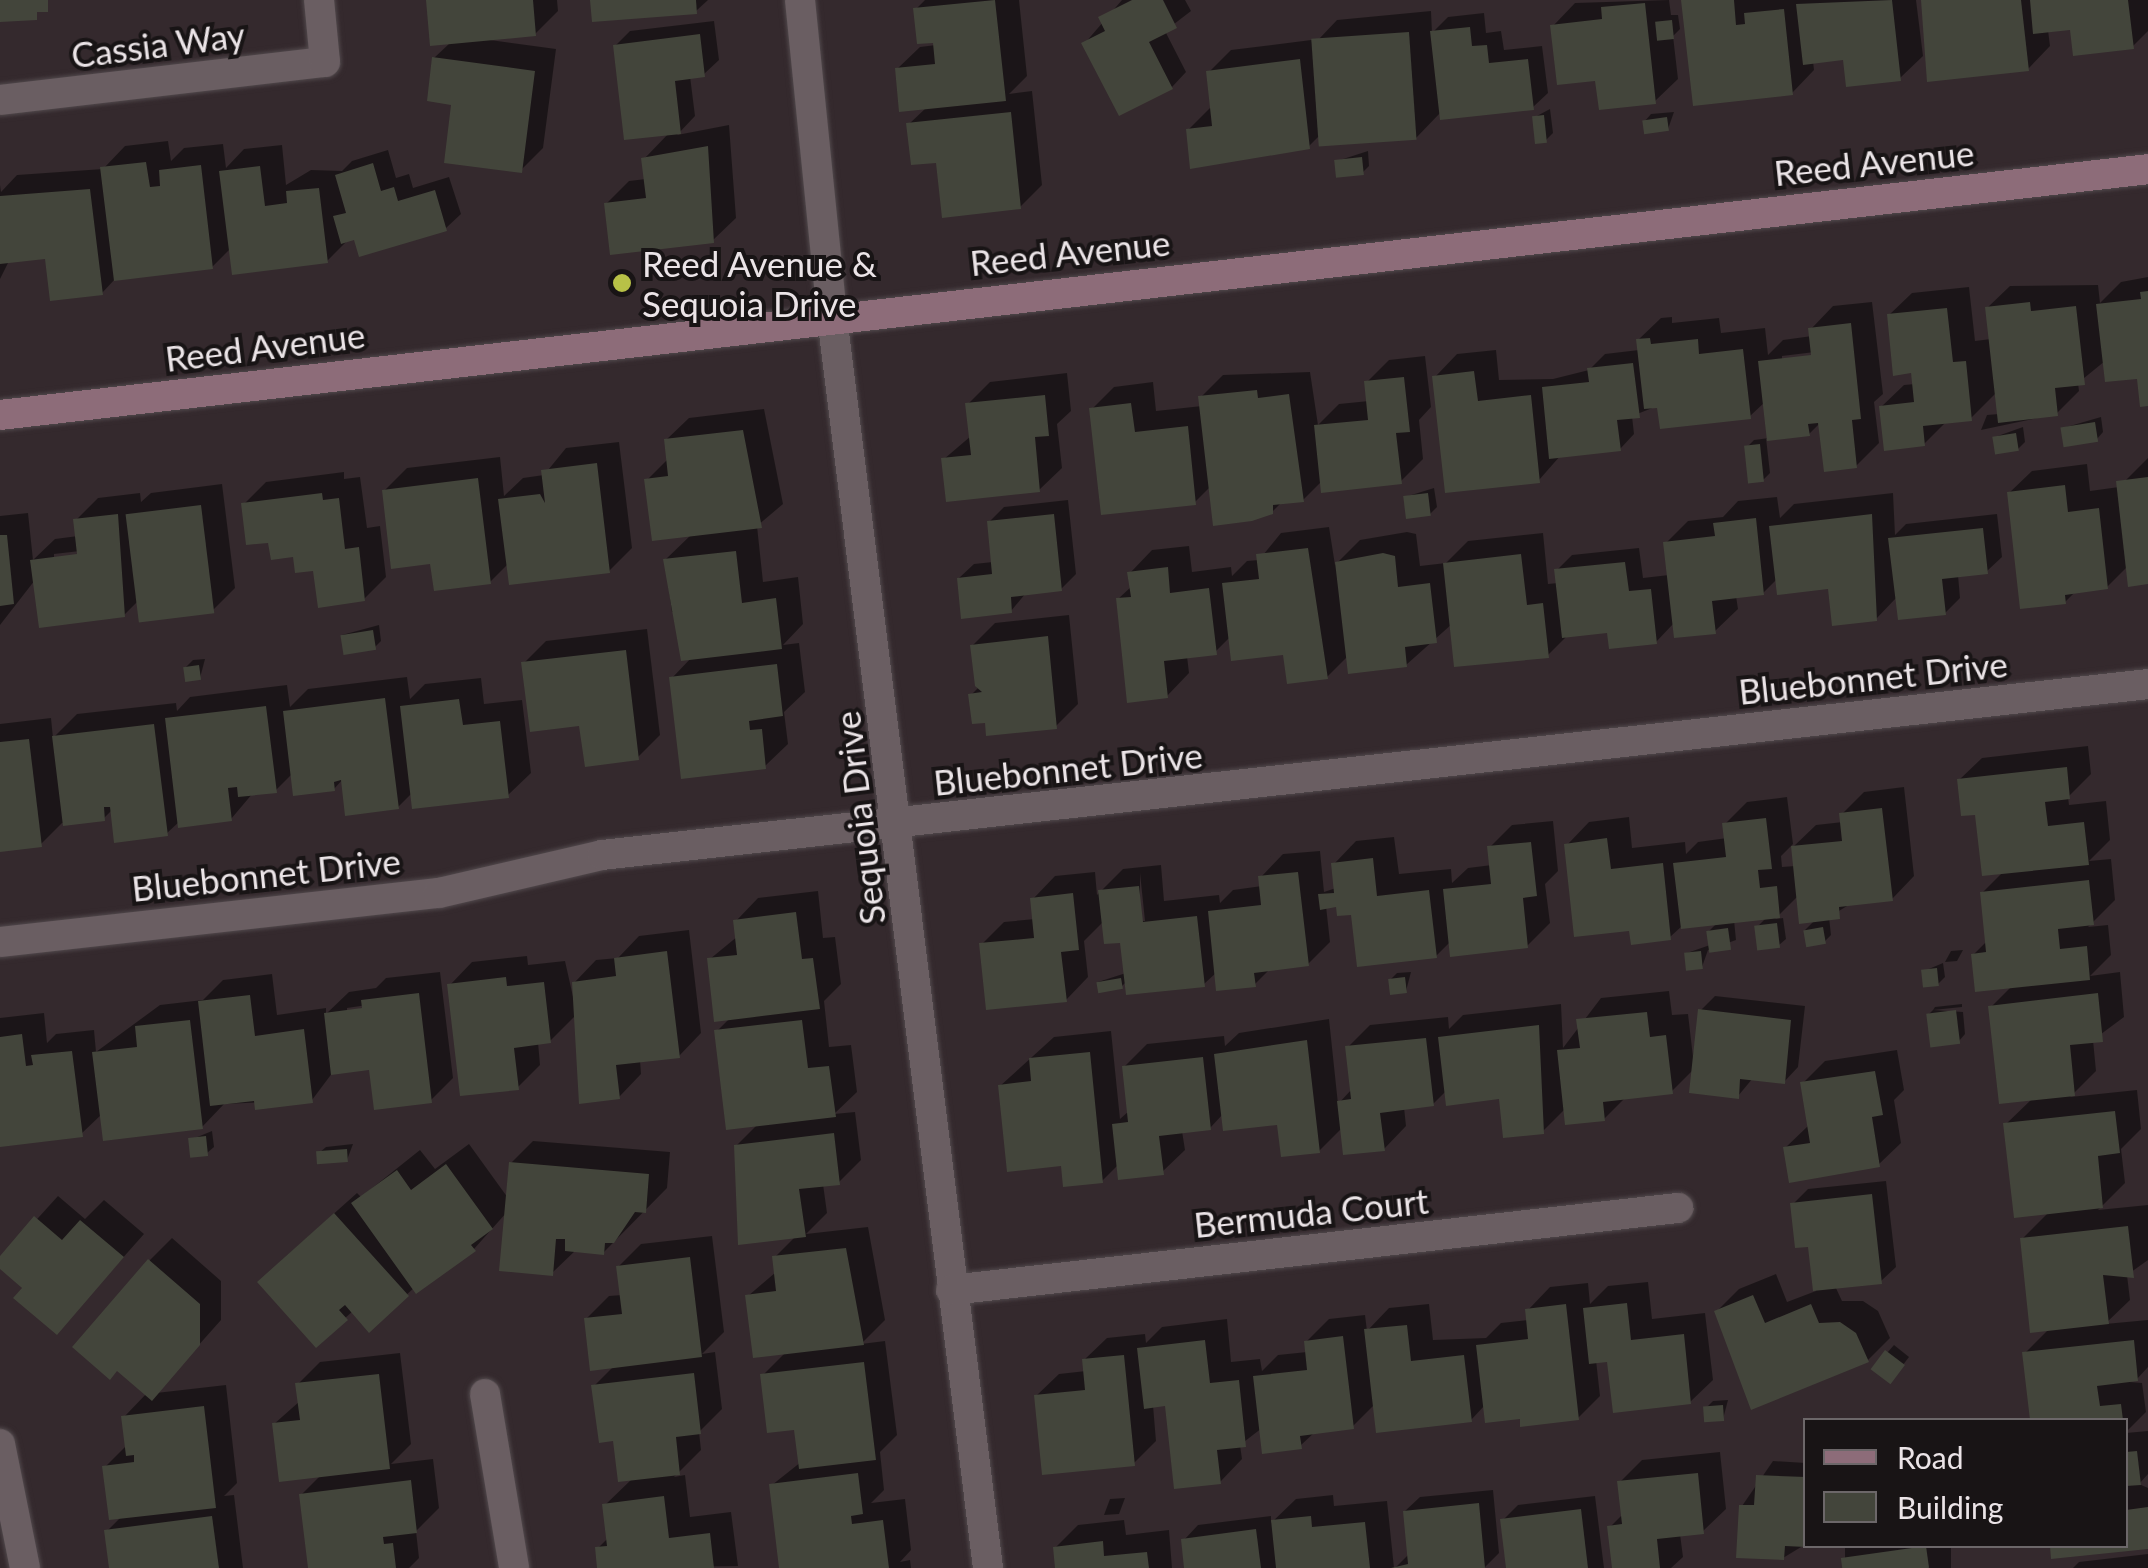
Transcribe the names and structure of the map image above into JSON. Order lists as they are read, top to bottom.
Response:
{
  "streets": {
    "main road": ["Reed Avenue"],
    "street": [
      "Cassia Way",
      "Bluebonnet Drive",
      "Sequoia Drive",
      "Bermuda Court"
    ]
  },
  "crossings": [
    ["Reed Avenue", "Sequoia Drive"],
    ["Bluebonnet Drive", "Sequoia Drive"],
    ["Sequoia Drive", "Bermuda Court"]
  ],
  "places": ["Reed Avenue & Sequoia Drive"],
  "legend": ["Road", "Building"]
}
